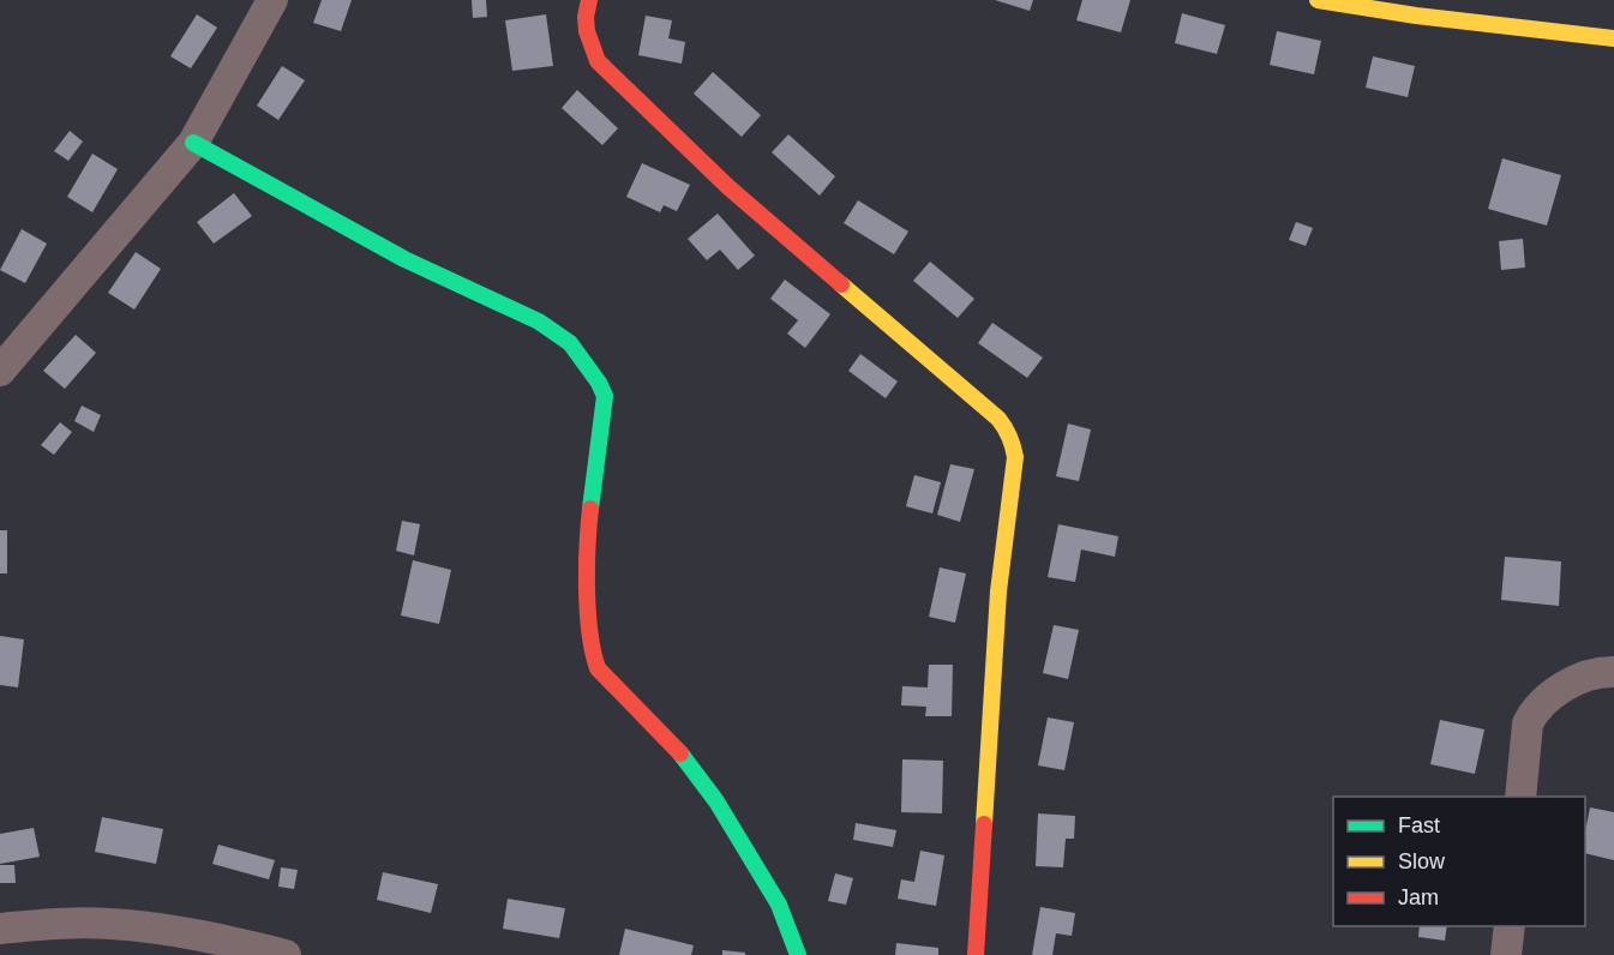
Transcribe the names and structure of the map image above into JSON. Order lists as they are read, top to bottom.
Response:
{
  "legend": ["Fast", "Slow", "Jam"]
}
